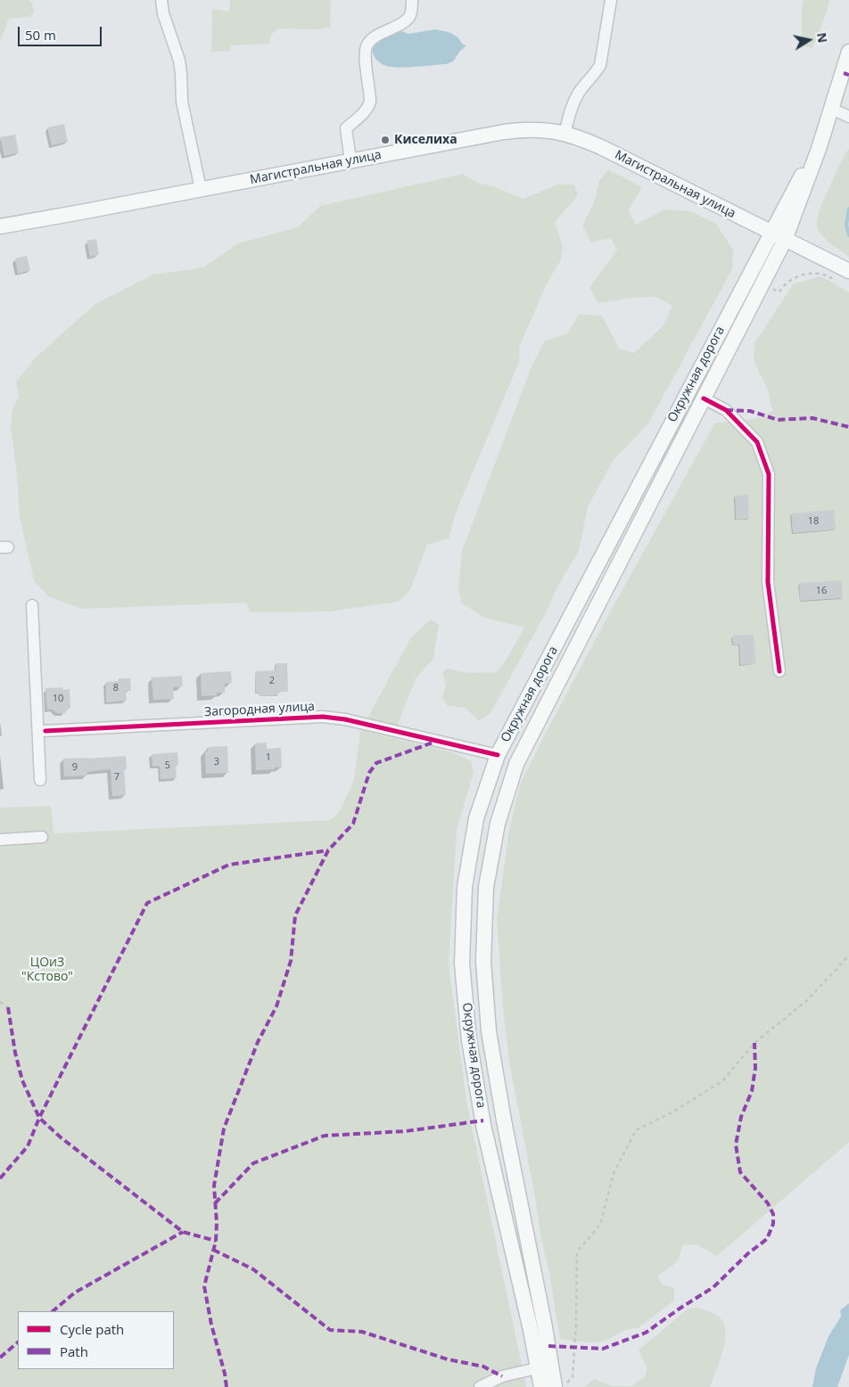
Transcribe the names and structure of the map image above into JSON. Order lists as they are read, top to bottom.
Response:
{
  "streets": {
    "main road": ["Магистральная улица", "Окружная дорога"],
    "street": ["Загородная улица"]
  },
  "crossings": [
    ["Магистральная улица", "Окружная дорога"],
    ["Окружная дорога", "Загородная улица"]
  ],
  "parks": ["ЦОиЗ \"Кстово\""],
  "places": ["Киселиха"],
  "house_numbers": [
    "18",
    "16",
    "2",
    "8",
    "10",
    "1",
    "3",
    "5",
    "9",
    "7"
  ],
  "legend": ["Cycle path", "Path"],
  "scale_bar": "50 m",
  "north": "right"
}
